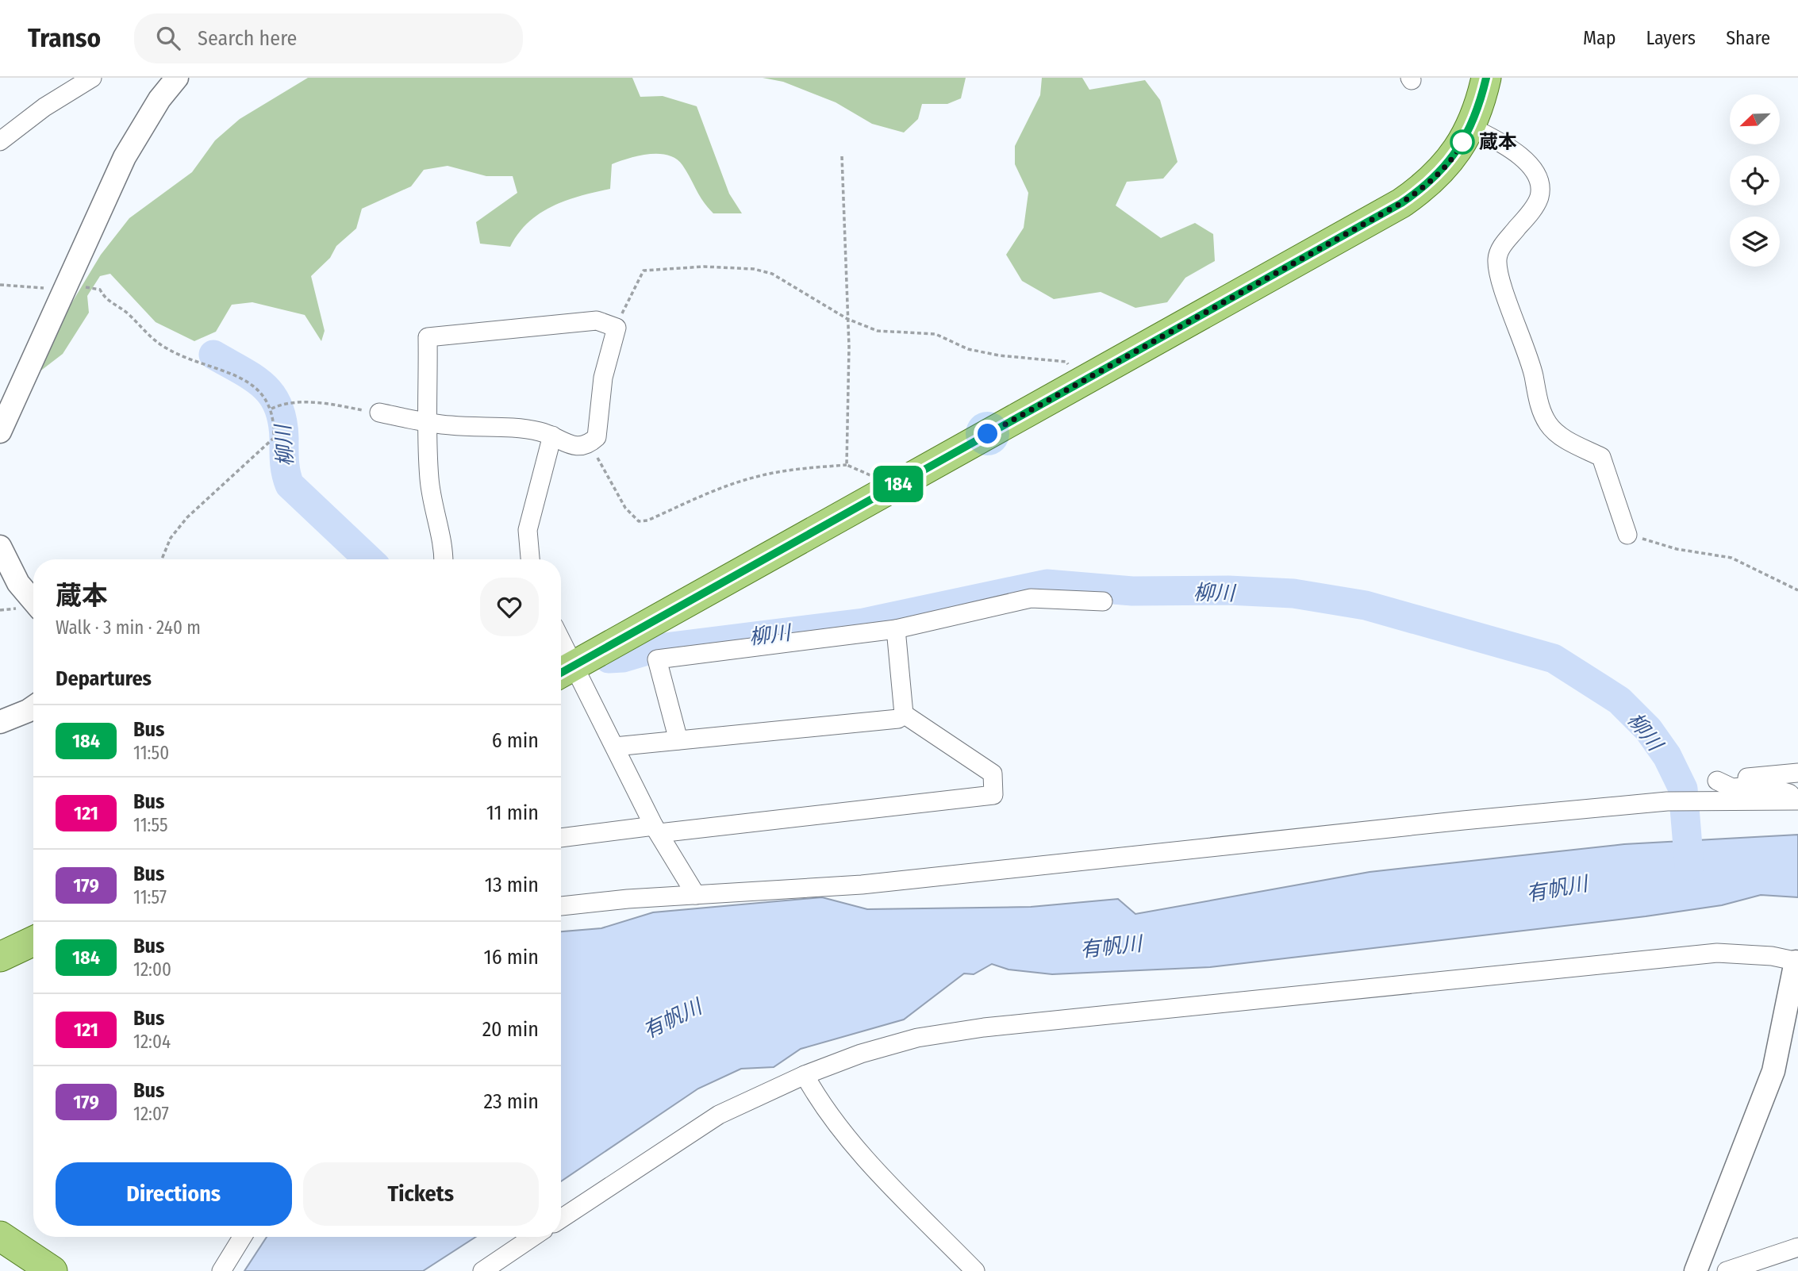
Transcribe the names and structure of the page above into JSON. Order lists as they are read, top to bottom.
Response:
{
  "water": ["柳川", "有帆川"],
  "places": ["蔵本"],
  "lines": ["bus line 184"],
  "north": "bottom left",
  "page": {
    "header": "Transo",
    "search": "Search here",
    "nav": ["Map", "Layers", "Share"],
    "on_map": "184",
    "heading": [
      ["蔵本", "Walk · 3 min · 240 m"],
      "Departures"
    ],
    "list": [
      {
        "mark": "184",
        "name": "Bus",
        "note": "11:50",
        "value": "6 min"
      },
      {
        "mark": "121",
        "name": "Bus",
        "note": "11:55",
        "value": "11 min"
      },
      {
        "mark": "179",
        "name": "Bus",
        "note": "11:57",
        "value": "13 min"
      },
      {
        "mark": "184",
        "name": "Bus",
        "note": "12:00",
        "value": "16 min"
      },
      {
        "mark": "121",
        "name": "Bus",
        "note": "12:04",
        "value": "20 min"
      },
      {
        "mark": "179",
        "name": "Bus",
        "note": "12:07",
        "value": "23 min"
      }
    ],
    "buttons": ["Directions", "Tickets"]
  }
}
